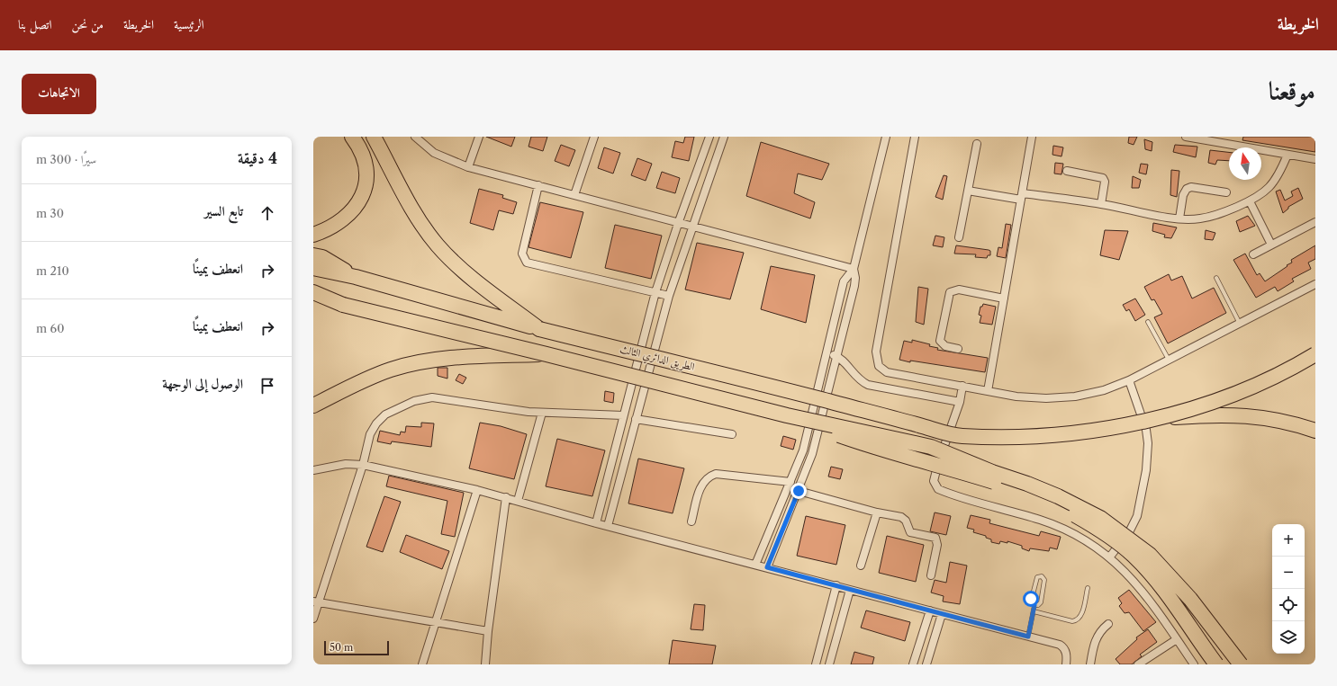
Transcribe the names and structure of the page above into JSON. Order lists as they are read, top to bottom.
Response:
{
  "streets": {
    "highway": ["الطريق الدائري الثالث"]
  },
  "scale_bar": "50 m",
  "north": "top",
  "page": {
    "header": "الخريطة",
    "nav": [
      "الرئيسية",
      "الخريطة",
      "من نحن",
      "اتصل بنا"
    ],
    "title": "موقعنا",
    "buttons": "الاتجاهات",
    "heading": ["4 دقيقة", "سيرًا · 300 m"],
    "list": [
      ["تابع السير", "30 m"],
      ["انعطف يمينًا", "210 m"],
      ["انعطف يمينًا", "60 m"],
      "الوصول إلى الوجهة"
    ],
    "map_buttons": ["+", "−"],
    "scale": "50 m"
  }
}
